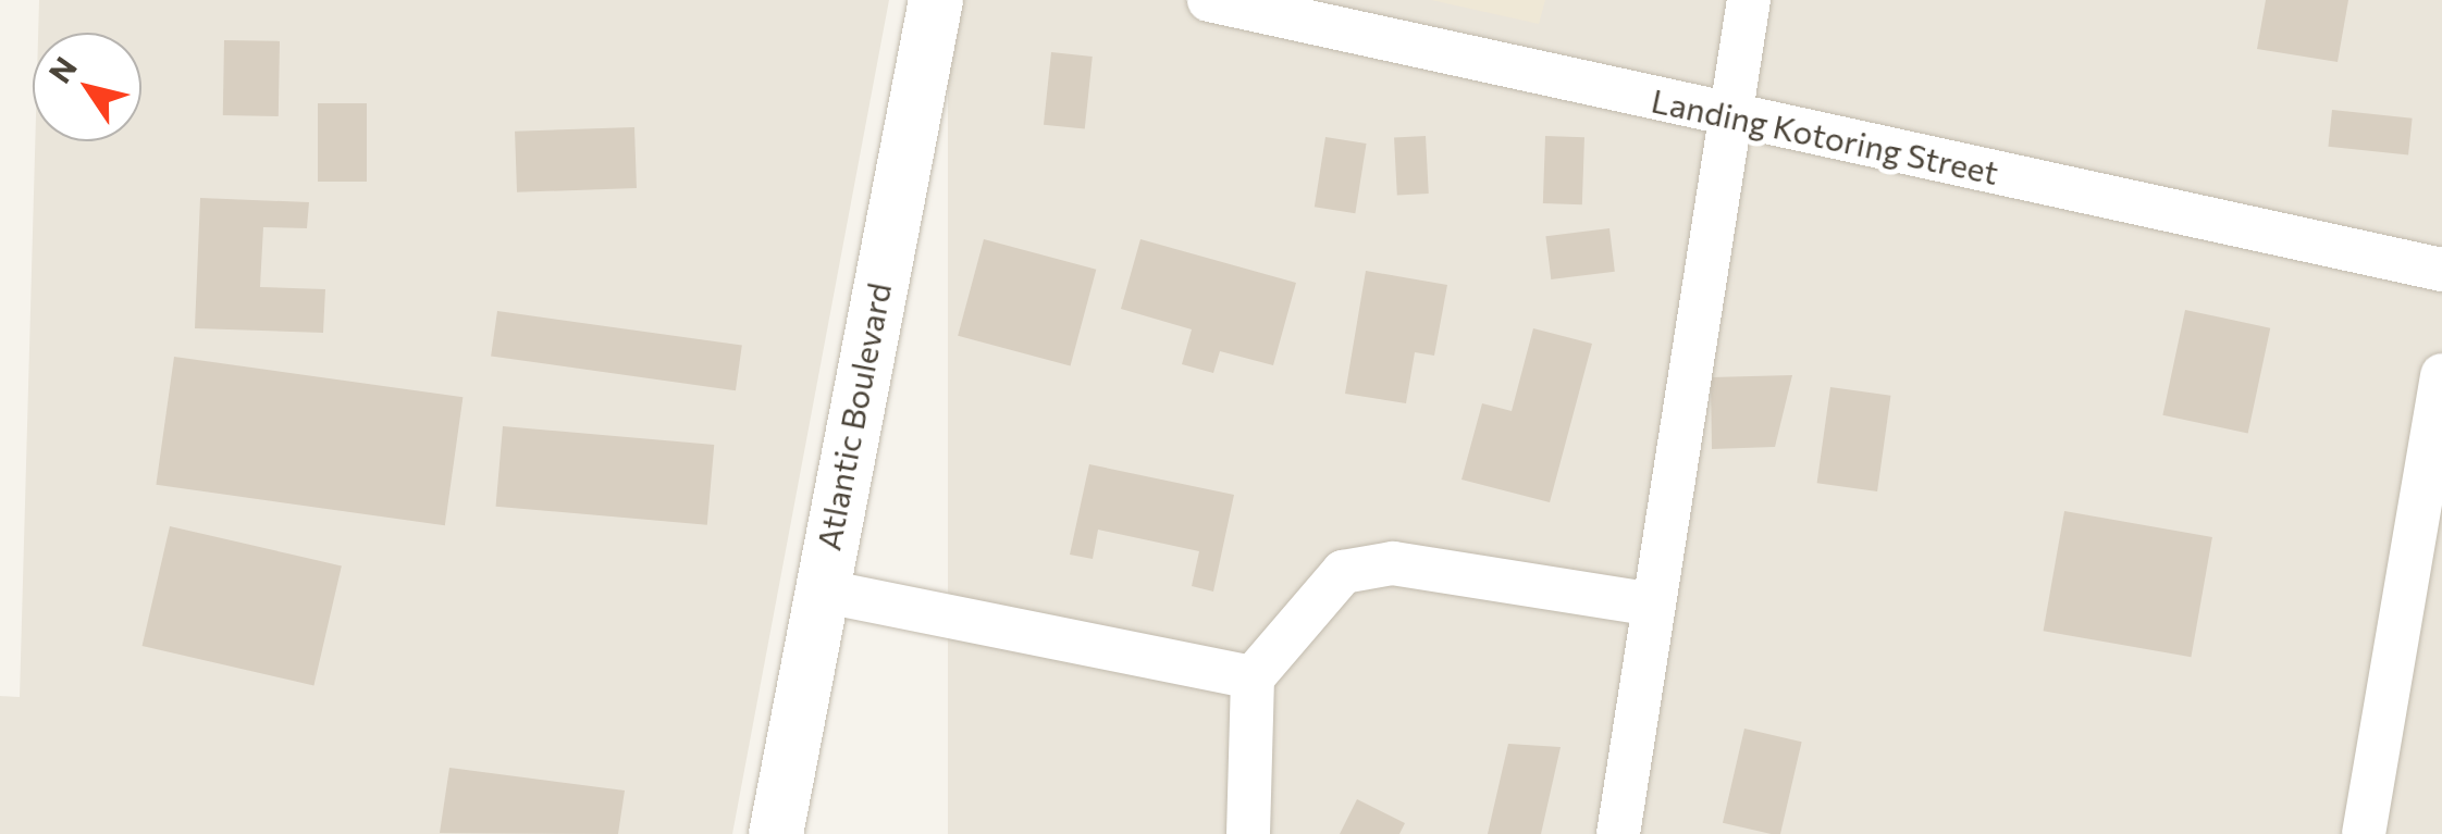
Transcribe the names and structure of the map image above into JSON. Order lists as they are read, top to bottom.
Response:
{
  "streets": {
    "street": ["Landing Kotoring Street", "Atlantic Boulevard"]
  },
  "north": "top left"
}
